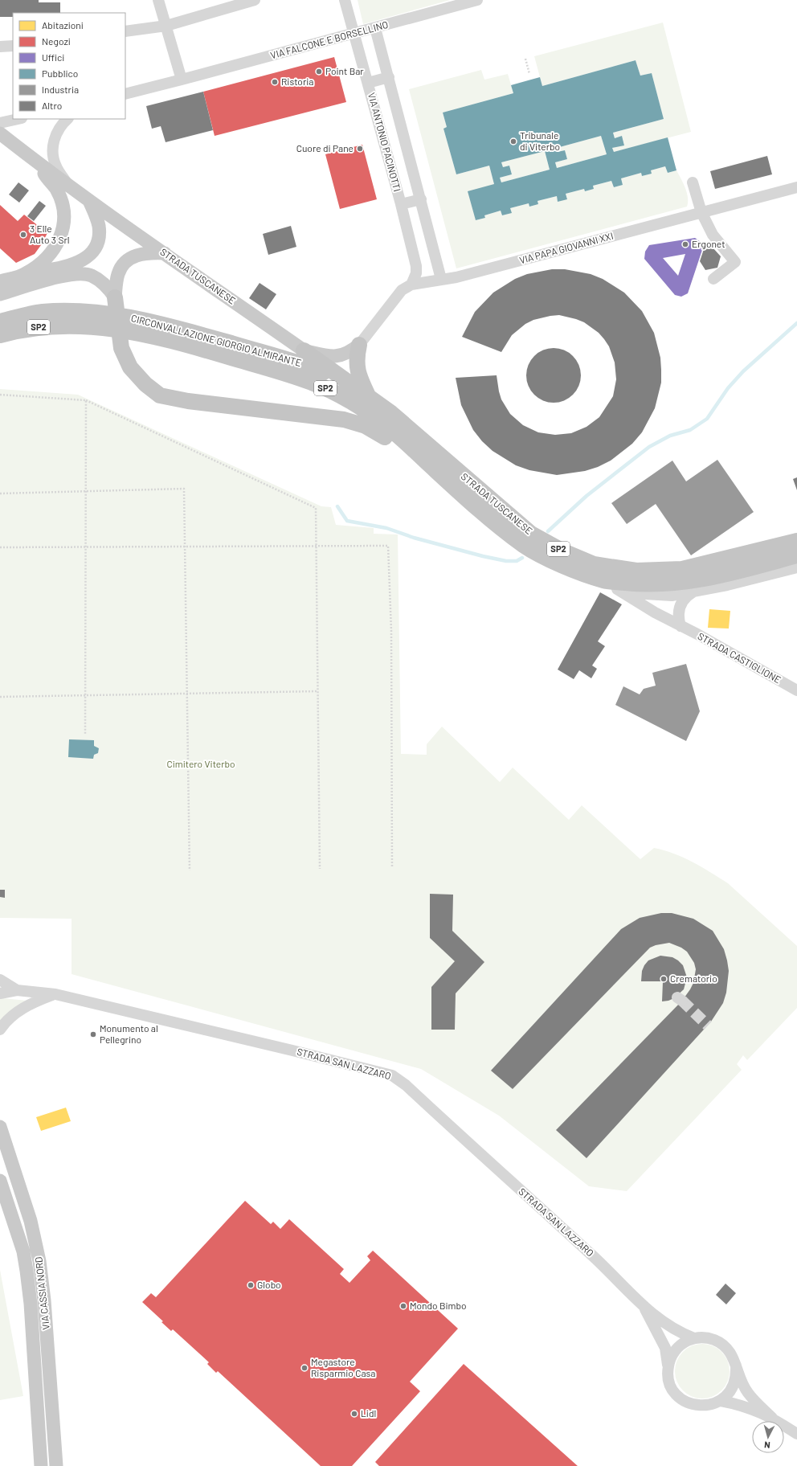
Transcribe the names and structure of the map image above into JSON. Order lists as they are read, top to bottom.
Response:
{
  "streets": {
    "highway": ["STRADA TUSCANESE", "SP2", "CIRCONVALLAZIONE GIORGIO ALMIRANTE"],
    "main road": ["VIA CASSIA NORD"],
    "street": [
      "VIA FALCONE E BORSELLINO",
      "VIA ANTONIO PACINOTTI",
      "VIA PAPA GIOVANNI XXI",
      "STRADA CASTIGLIONE",
      "STRADA SAN LAZZARO"
    ]
  },
  "crossings": [
    ["VIA FALCONE E BORSELLINO", "VIA ANTONIO PACINOTTI"],
    ["VIA ANTONIO PACINOTTI", "VIA PAPA GIOVANNI XXI"],
    ["STRADA TUSCANESE", "SP2"],
    ["STRADA TUSCANESE", "CIRCONVALLAZIONE GIORGIO ALMIRANTE"],
    ["STRADA TUSCANESE", "STRADA CASTIGLIONE"],
    ["SP2", "CIRCONVALLAZIONE GIORGIO ALMIRANTE"]
  ],
  "parks": ["Cimitero Viterbo"],
  "places": [
    "Point Bar",
    "Ristoria",
    "Tribunale di Viterbo",
    "Cuore di Pane",
    "3 Elle Auto 3 Srl",
    "Ergonet",
    "Crematorio",
    "Monumento al Pellegrino",
    "Globo",
    "Mondo Bimbo",
    "Megastore Risparmio Casa",
    "Lidl"
  ],
  "legend": [
    "Abitazioni",
    "Negozi",
    "Uffici",
    "Pubblico",
    "Industria",
    "Altro"
  ],
  "north": "bottom"
}
